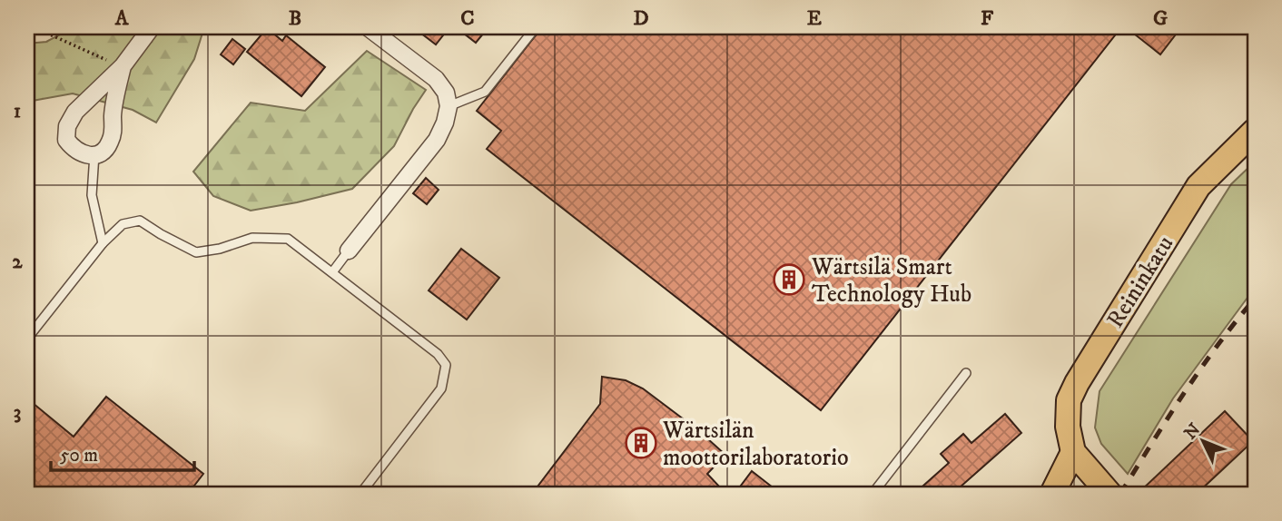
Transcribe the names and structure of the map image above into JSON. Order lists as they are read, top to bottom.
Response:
{
  "streets": {
    "main road": ["Reininkatu"]
  },
  "places": {
    "building": ["Wärtsilä Smart Technology Hub", "Wärtsilän moottorilaboratorio"]
  },
  "scale_bar": "50 m",
  "north": "top left",
  "grid": {
    "columns": [
      "A",
      "B",
      "C",
      "D",
      "E",
      "F",
      "G"
    ],
    "rows": ["1", "2", "3"]
  }
}
